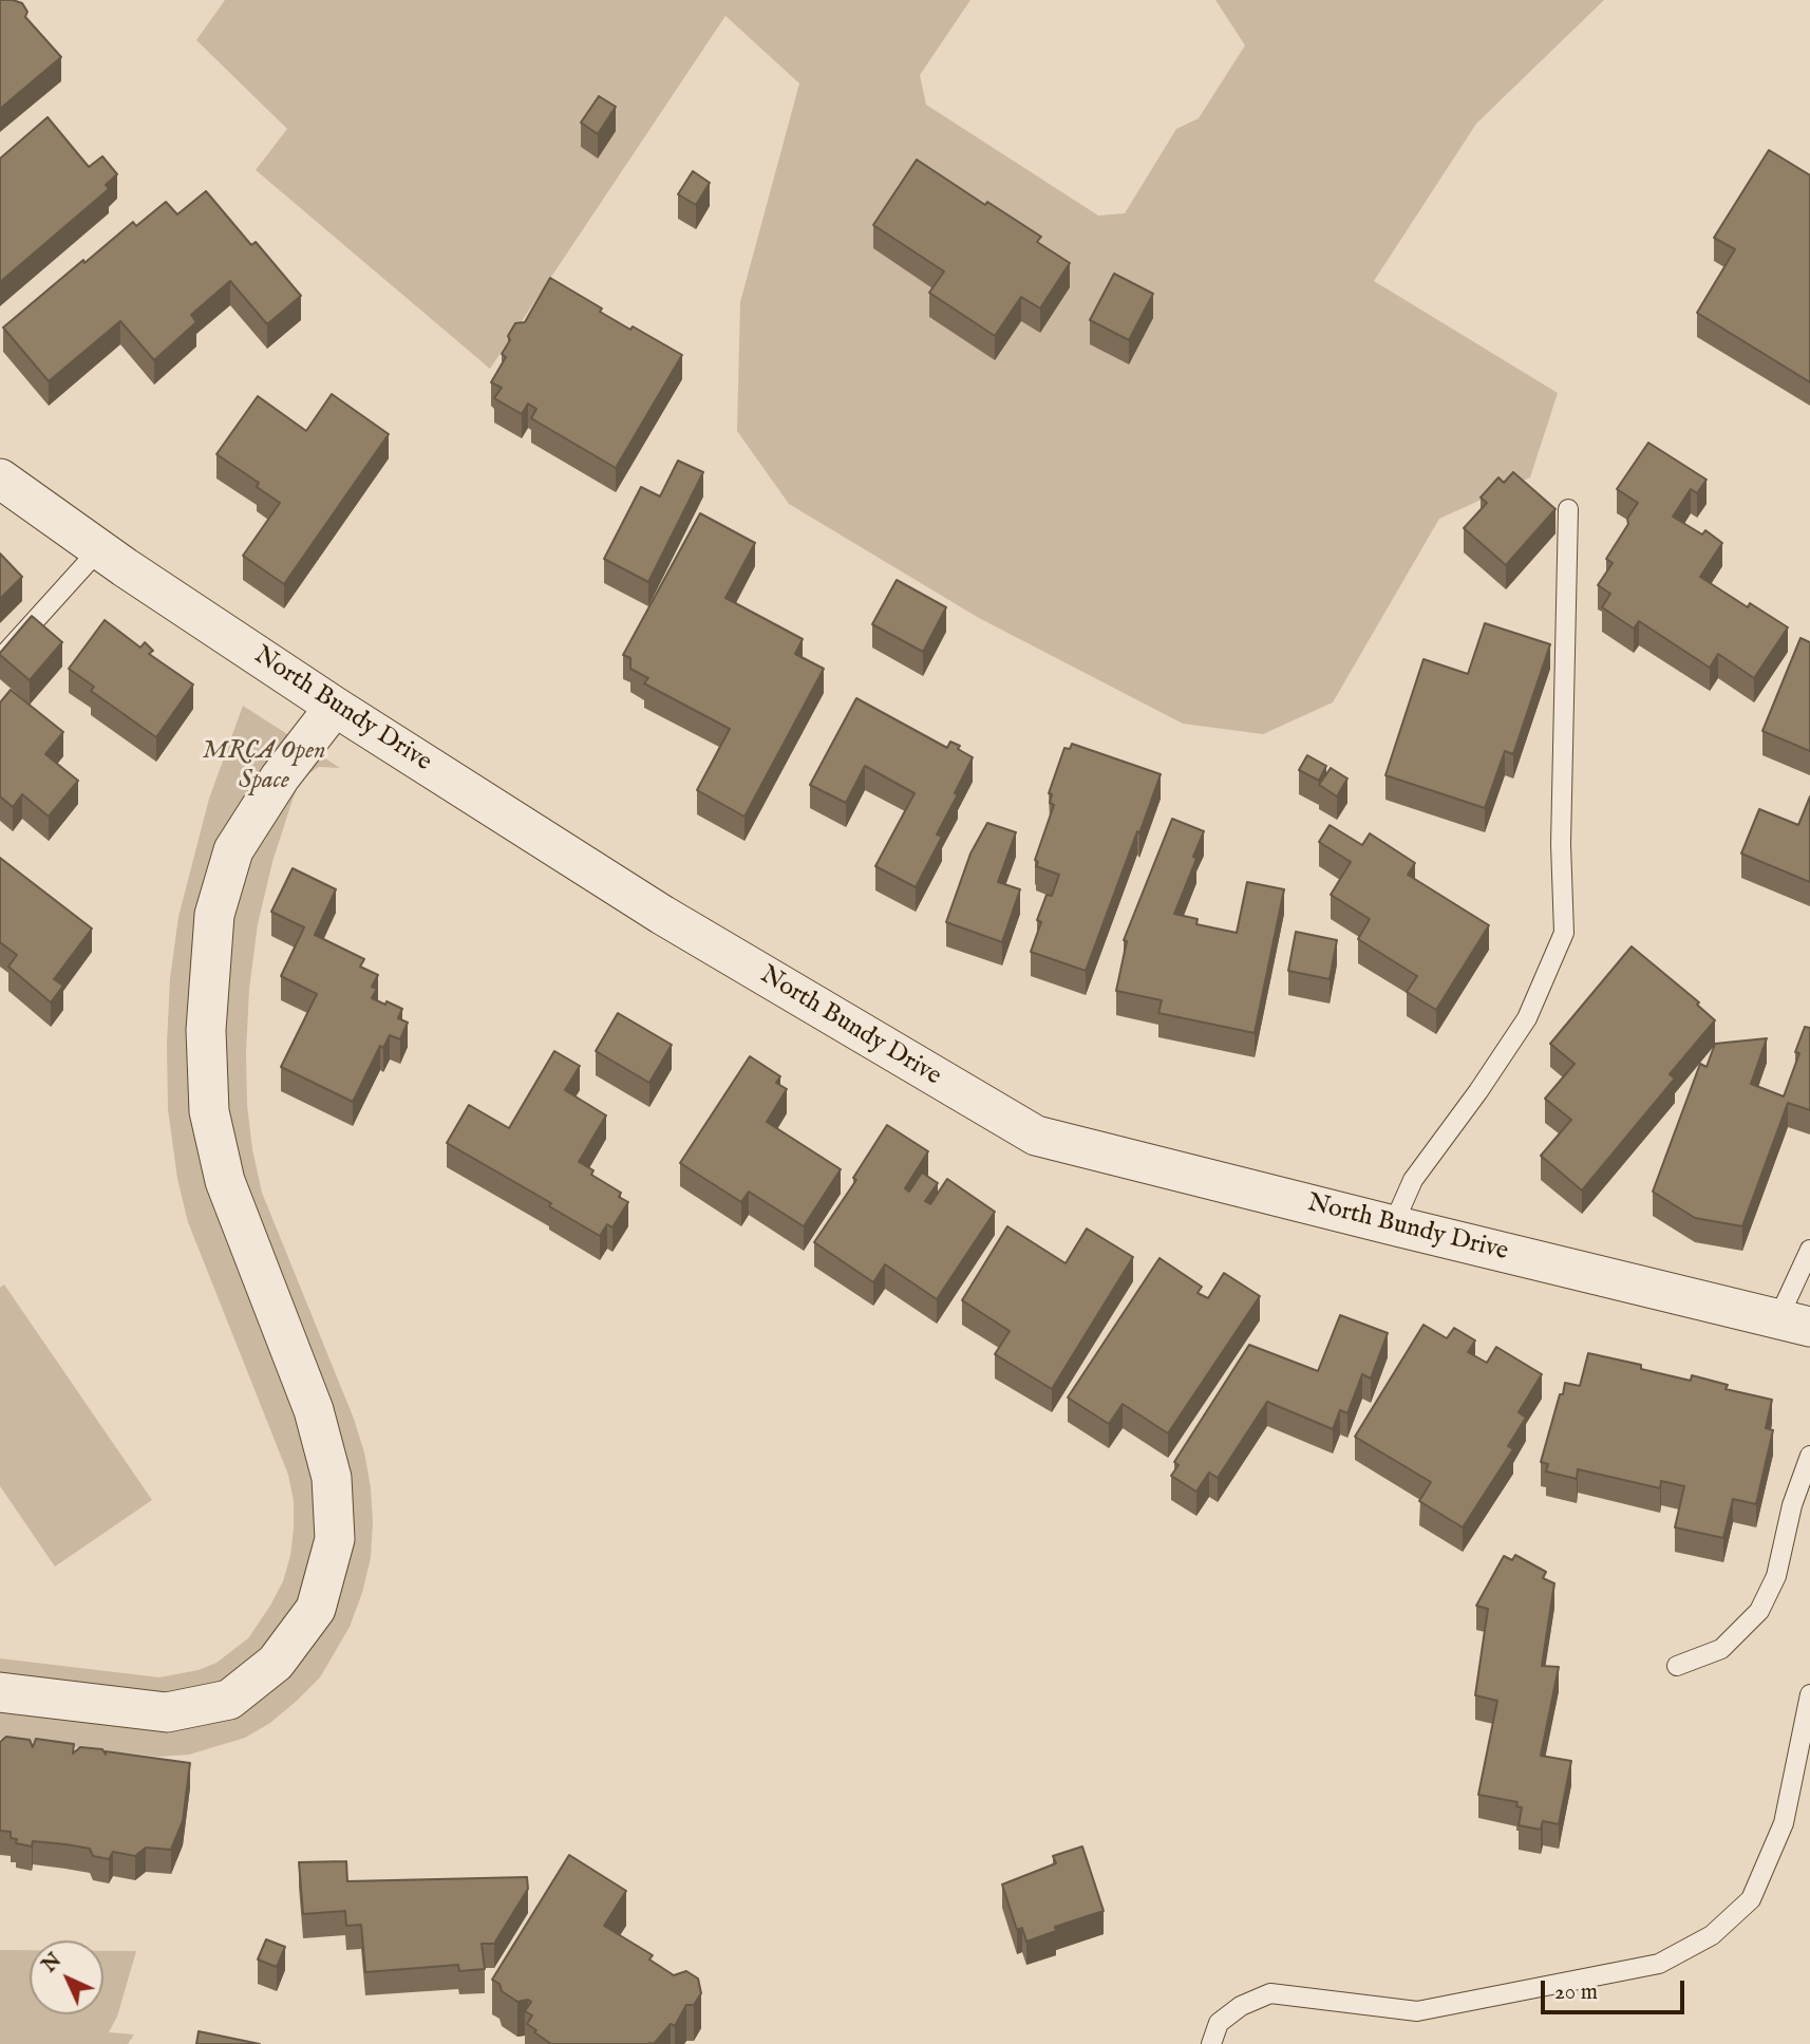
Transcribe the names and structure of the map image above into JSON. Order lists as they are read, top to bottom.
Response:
{
  "streets": {
    "street": ["North Bundy Drive"]
  },
  "parks": ["MRCA Open Space"],
  "scale_bar": "20 m",
  "north": "top left"
}
